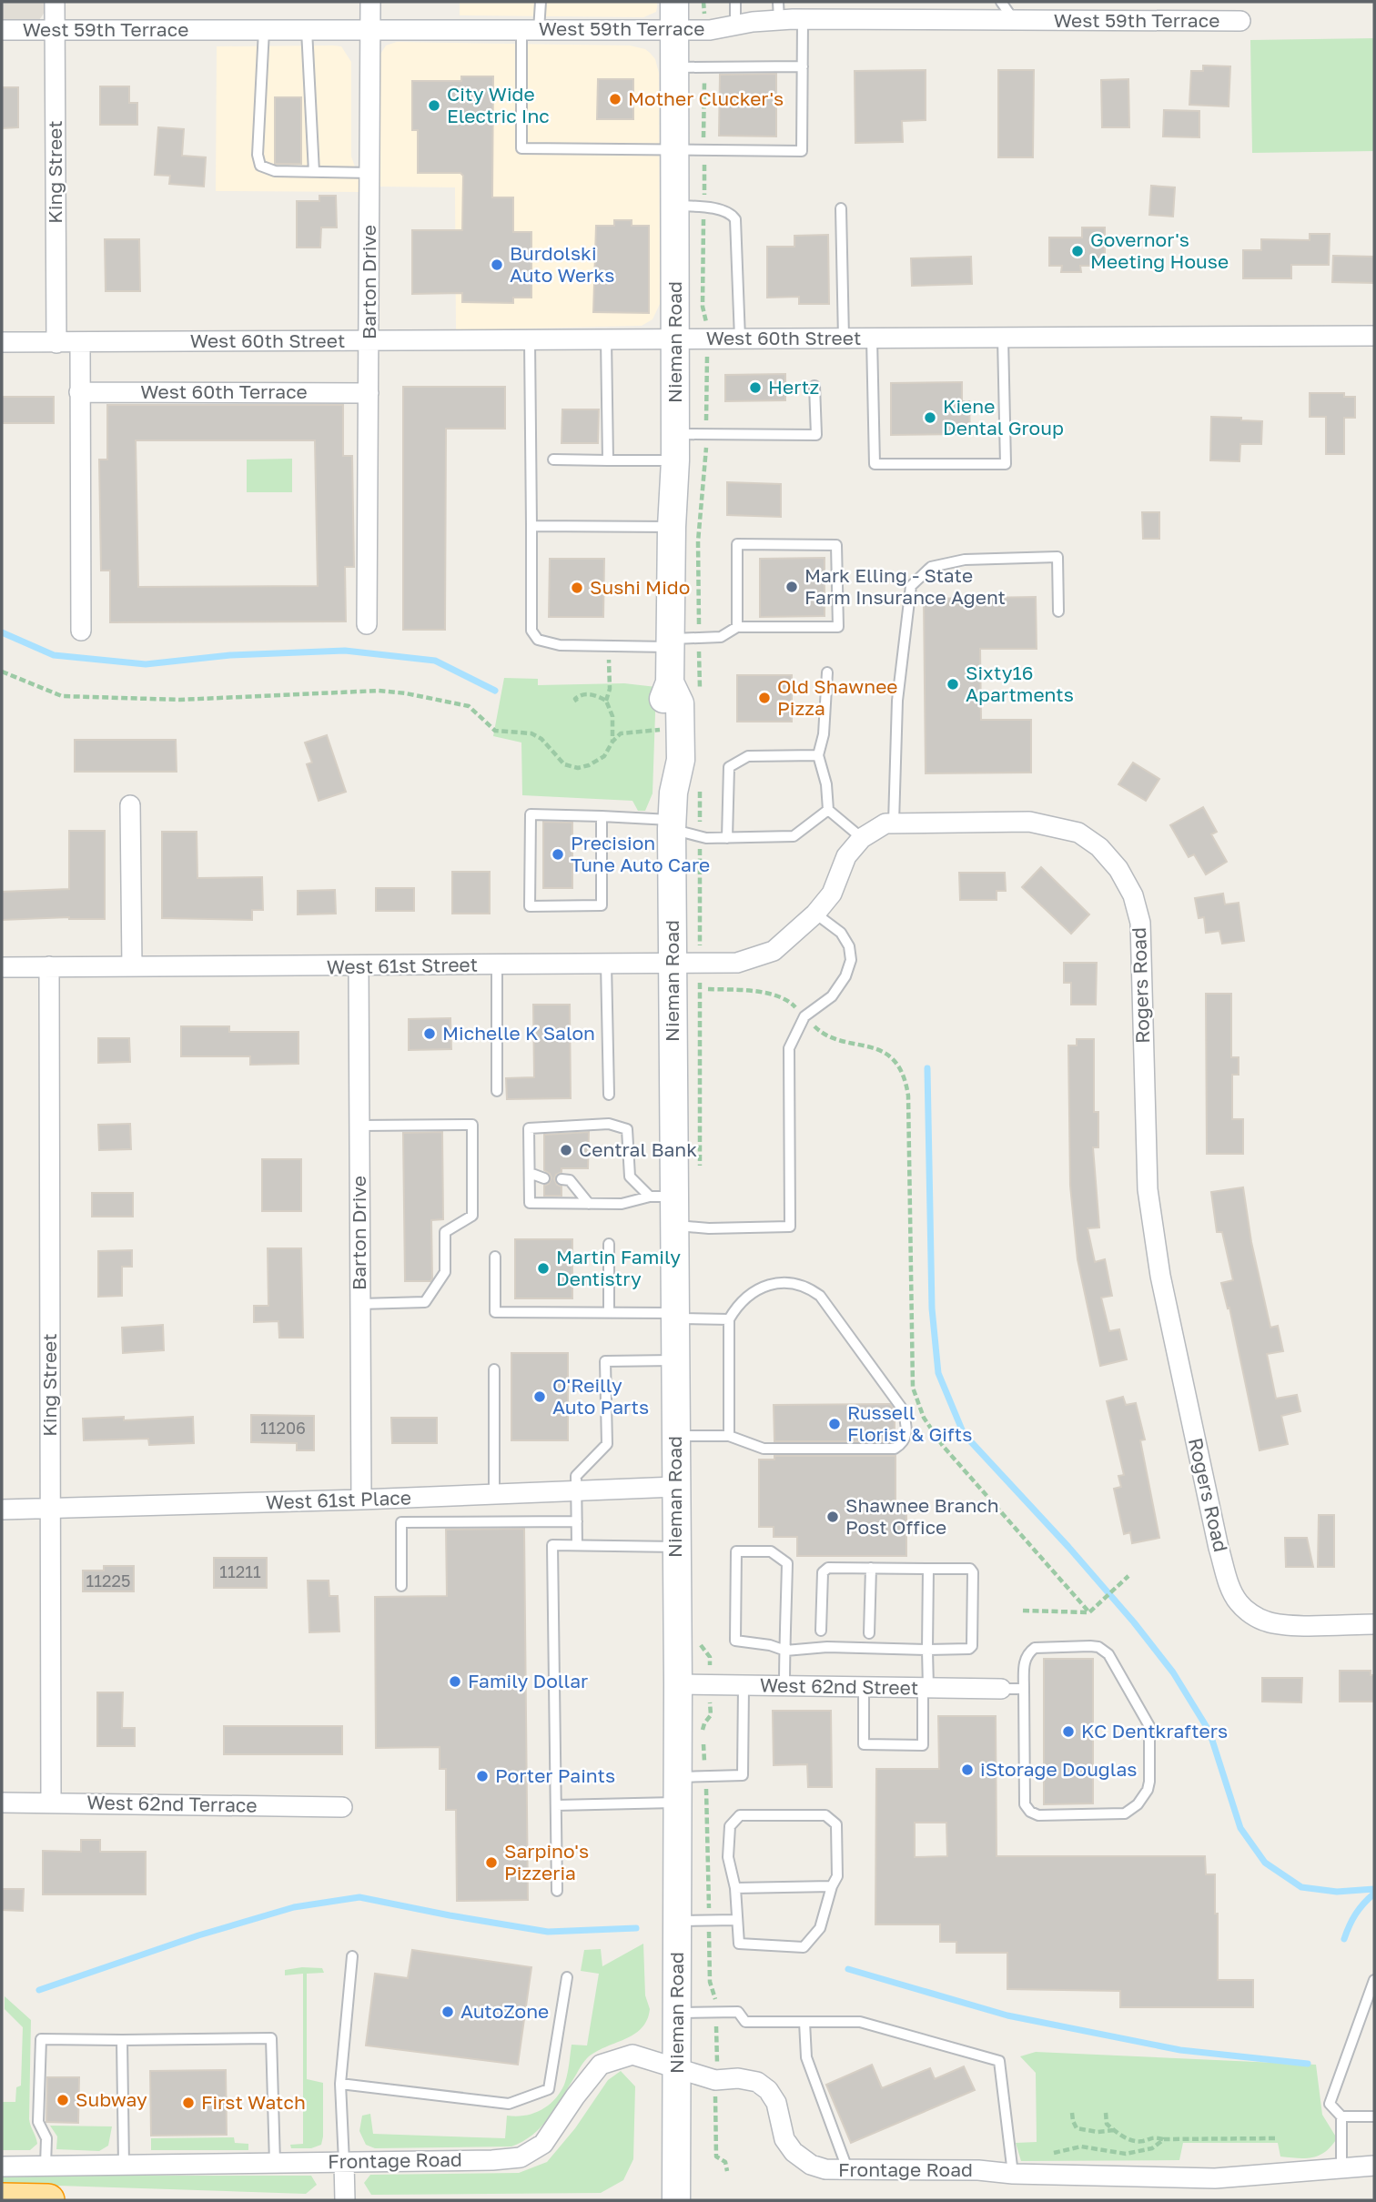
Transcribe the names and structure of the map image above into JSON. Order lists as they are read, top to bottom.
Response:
{
  "streets": {
    "main road": ["Nieman Road"],
    "street": [
      "West 59th Terrace",
      "King Street",
      "Barton Drive",
      "West 60th Street",
      "West 60th Terrace",
      "West 61st Street",
      "Rogers Road",
      "West 61st Place",
      "West 62nd Street",
      "West 62nd Terrace",
      "Frontage Road"
    ]
  },
  "crossings": [
    ["West 59th Terrace", "King Street"],
    ["West 59th Terrace", "Barton Drive"],
    ["West 59th Terrace", "Nieman Road"],
    ["King Street", "West 60th Street"],
    ["King Street", "West 61st Street"],
    ["King Street", "West 61st Place"],
    ["King Street", "West 62nd Terrace"],
    ["Barton Drive", "West 60th Street"],
    ["Barton Drive", "West 60th Terrace"],
    ["Barton Drive", "West 61st Street"],
    ["Barton Drive", "West 61st Place"],
    ["West 60th Street", "Nieman Road"],
    ["Nieman Road", "West 61st Street"],
    ["Nieman Road", "Rogers Road"],
    ["Nieman Road", "West 61st Place"],
    ["Nieman Road", "West 62nd Street"],
    ["Nieman Road", "Frontage Road"],
    ["West 61st Street", "Rogers Road"]
  ],
  "places": [
    "Mother Clucker's",
    "City Wide Electric Inc",
    "Governor's Meeting House",
    "Burdolski Auto Werks",
    "Hertz",
    "Kiene Dental Group",
    "Mark Elling - State Farm Insurance Agent",
    "Sushi Mido",
    "Sixty16 Apartments",
    "Old Shawnee Pizza",
    "Precision Tune Auto Care",
    "Michelle K Salon",
    "Central Bank",
    "Martin Family Dentistry",
    "O'Reilly Auto Parts",
    "Russell Florist & Gifts",
    "Shawnee Branch Post Office",
    "Family Dollar",
    "KC Dentkrafters",
    "iStorage Douglas",
    "Porter Paints",
    "Sarpino's Pizzeria",
    "AutoZone",
    "Subway",
    "First Watch"
  ],
  "house_numbers": ["11206", "11211", "11225"]
}
